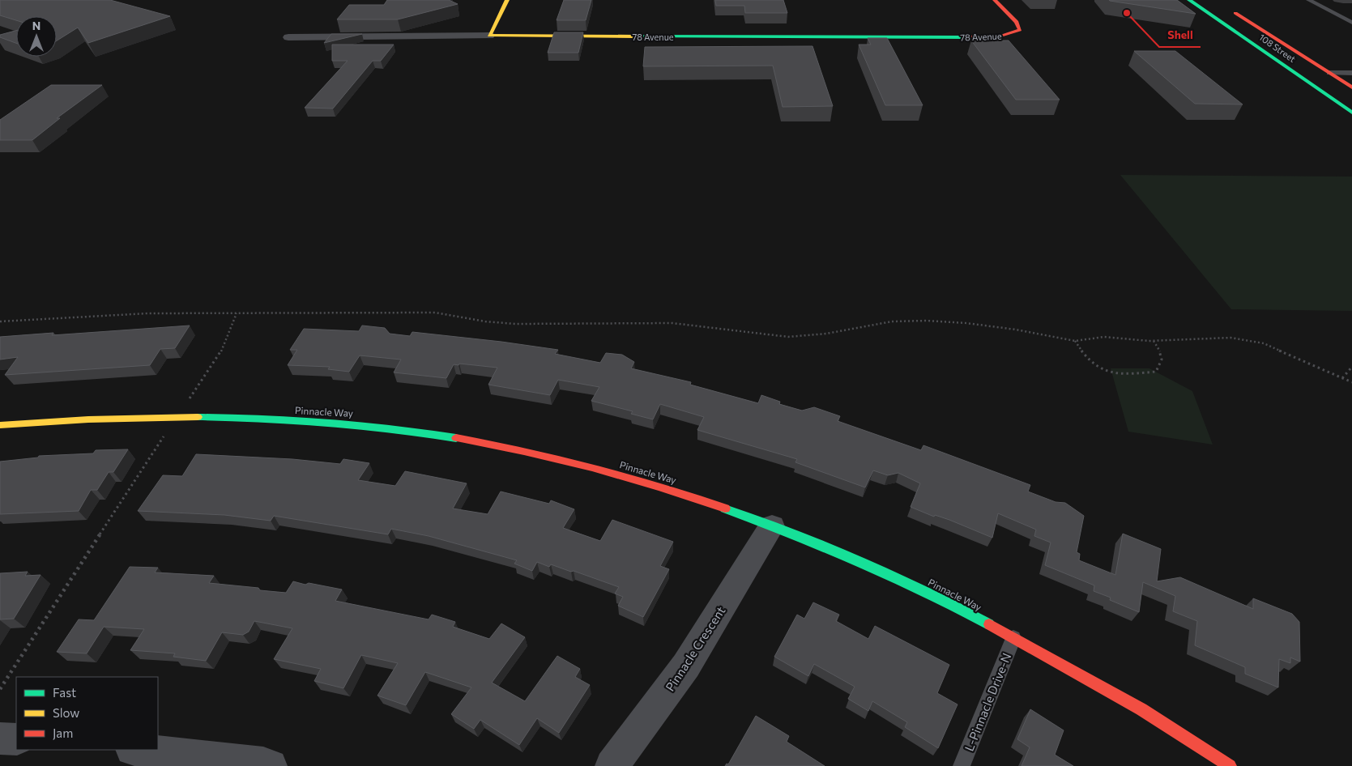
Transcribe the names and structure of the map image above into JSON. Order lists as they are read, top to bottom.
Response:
{
  "streets": {
    "street": [
      "78 Avenue",
      "108 Street",
      "Pinnacle Way",
      "Pinnacle Crescent"
    ],
    "lane": ["L-Pinnacle Drive-N"]
  },
  "crossings": [
    ["Pinnacle Way", "Pinnacle Crescent"],
    ["Pinnacle Way", "L-Pinnacle Drive-N"]
  ],
  "places": ["Shell"],
  "legend": ["Fast", "Slow", "Jam"],
  "north": "top"
}
